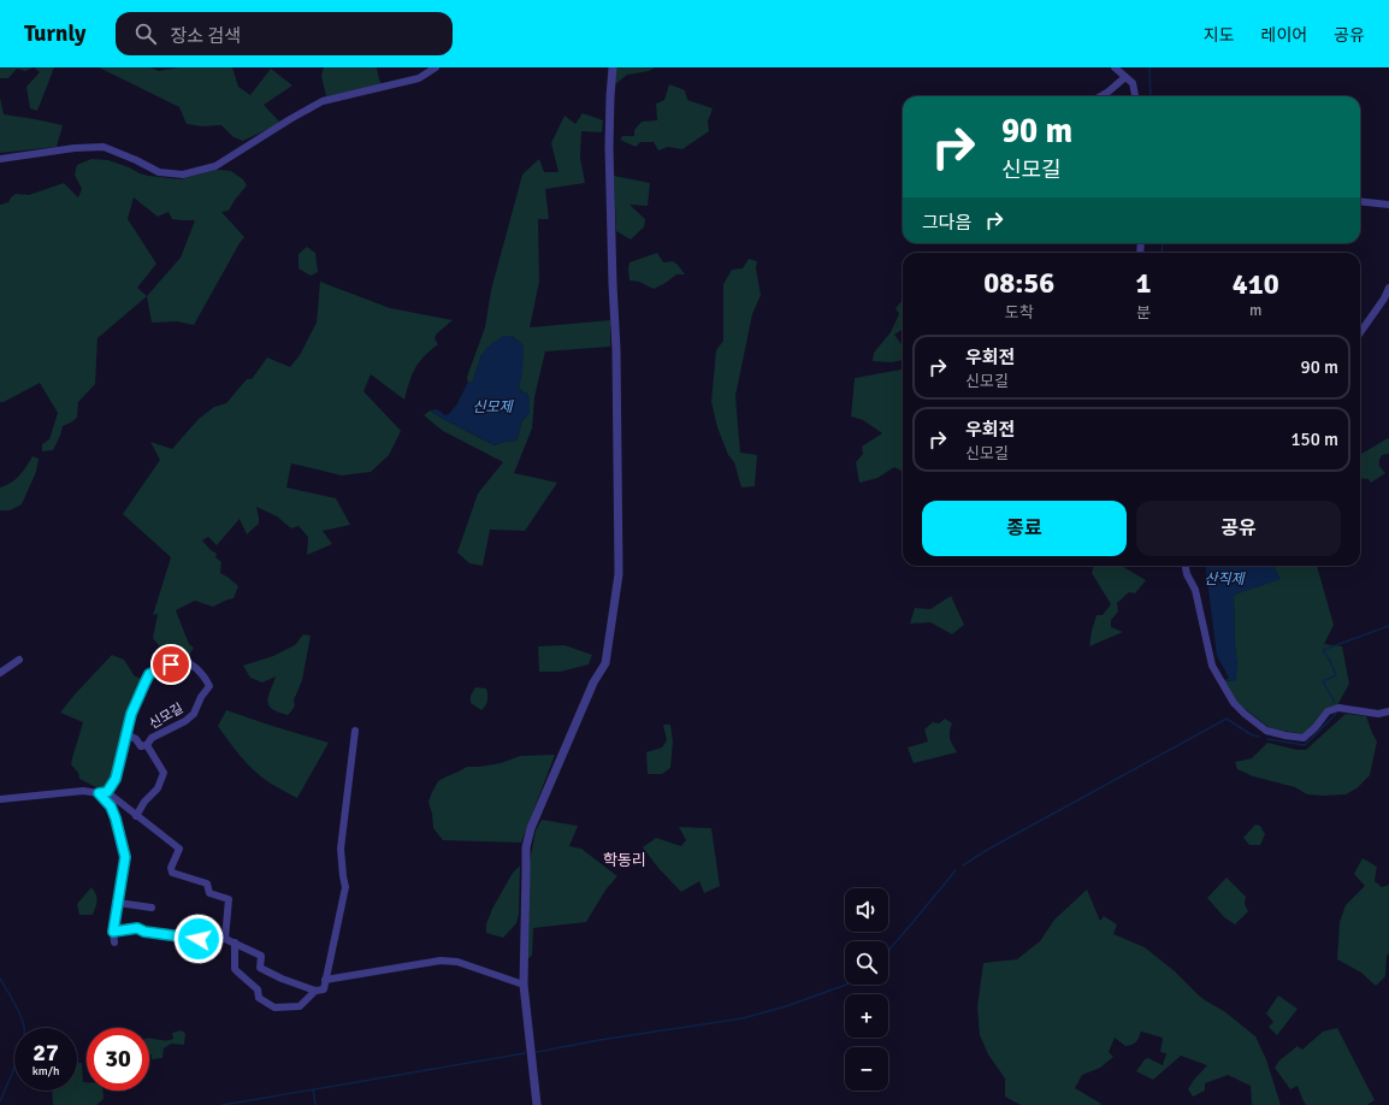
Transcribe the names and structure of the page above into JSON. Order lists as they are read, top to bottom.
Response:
{
  "streets": {
    "street": ["신모길"]
  },
  "districts": ["학동리"],
  "water": ["신모제", "산직제"],
  "page": {
    "header": "Turnly",
    "search": "장소 검색",
    "nav": ["지도", "레이어", "공유"],
    "turn": ["90 m", "신모길"],
    "then": "그다음",
    "eta": [
      "08:56",
      "도착",
      "1",
      "분",
      "410",
      "m"
    ],
    "list": [
      {
        "name": "우회전",
        "note": "신모길",
        "value": "90 m"
      },
      {
        "name": "우회전",
        "note": "신모길",
        "value": "150 m"
      }
    ],
    "buttons": ["종료", "공유"],
    "map_buttons": ["+", "−"],
    "speed": "27 km/h",
    "limit": "30"
  }
}
